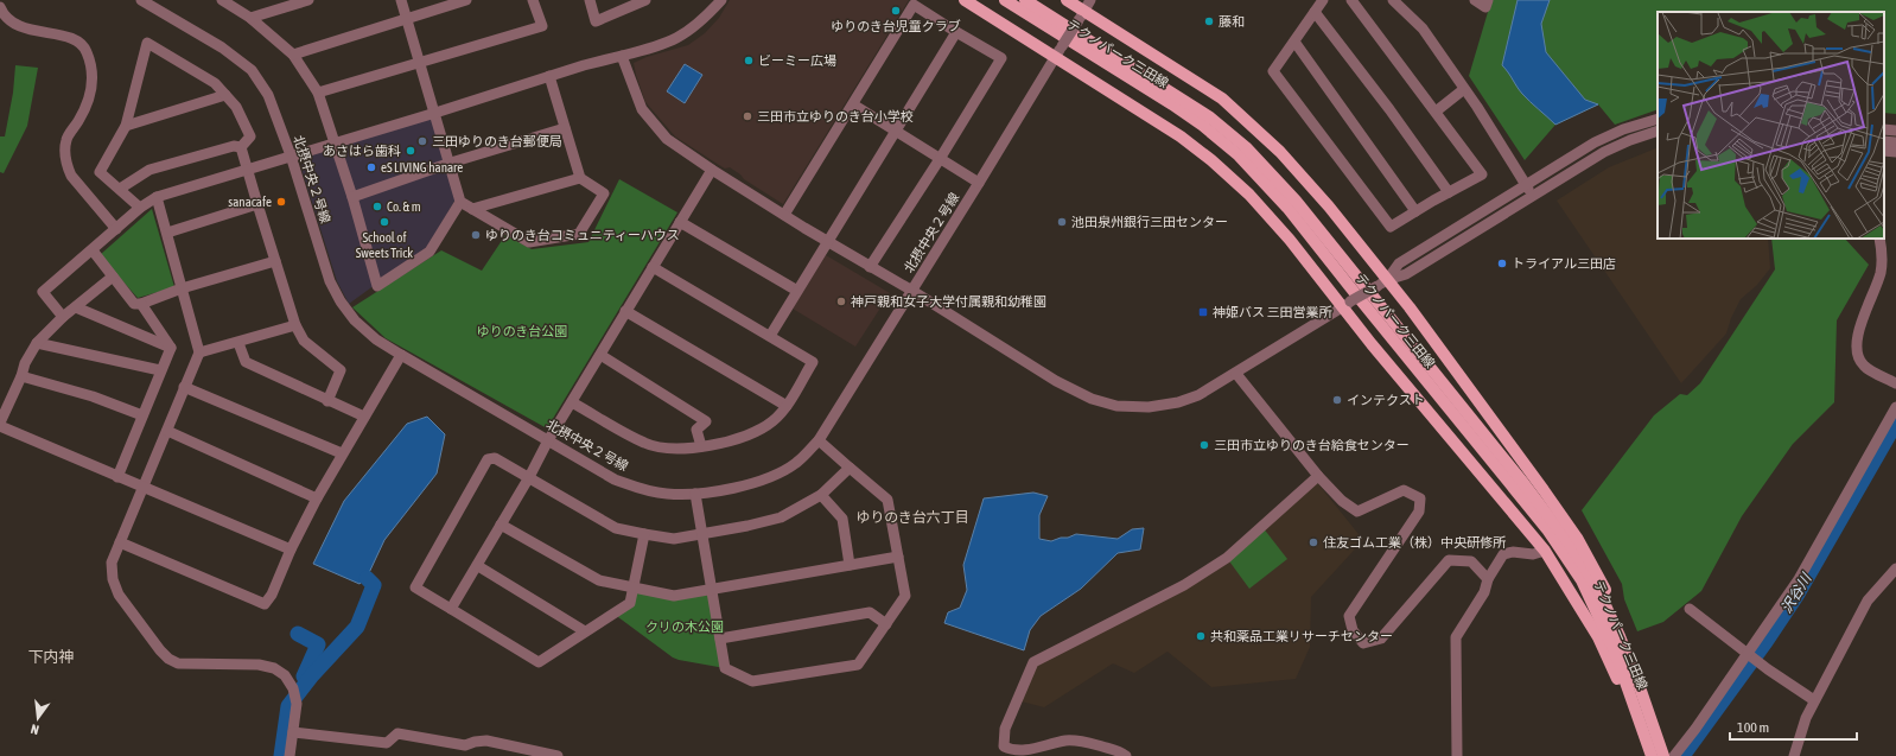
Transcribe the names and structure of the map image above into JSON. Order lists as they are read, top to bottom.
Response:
{
  "streets": {
    "main road": ["テクノパーク三田線"],
    "street": ["北摂中央２号線"]
  },
  "districts": ["ゆりのき台六丁目", "下内神"],
  "water": ["沢谷川"],
  "parks": ["ゆりのき台公園", "クリの木公園"],
  "places": {
    "other": [
      "ゆりのき台児童クラブ",
      "藤和",
      "ビーミー広場",
      "三田市立ゆりのき台小学校",
      "三田ゆりのき台郵便局",
      "あさはら歯科",
      "eS LIVING hanare",
      "sanacafe",
      "Co. & m",
      "School of Sweets Trick",
      "池田泉州銀行三田センター",
      "ゆりのき台コミュニティーハウス",
      "トライアル三田店",
      "神戸親和女子大学付属親和幼稚園",
      "インテクスト",
      "三田市立ゆりのき台給食センター",
      "住友ゴム工業（株）中央研修所",
      "共和薬品工業リサーチセンター"
    ],
    "transit": ["神姫バス 三田営業所"]
  },
  "scale_bar": "100 m",
  "north": "bottom"
}
